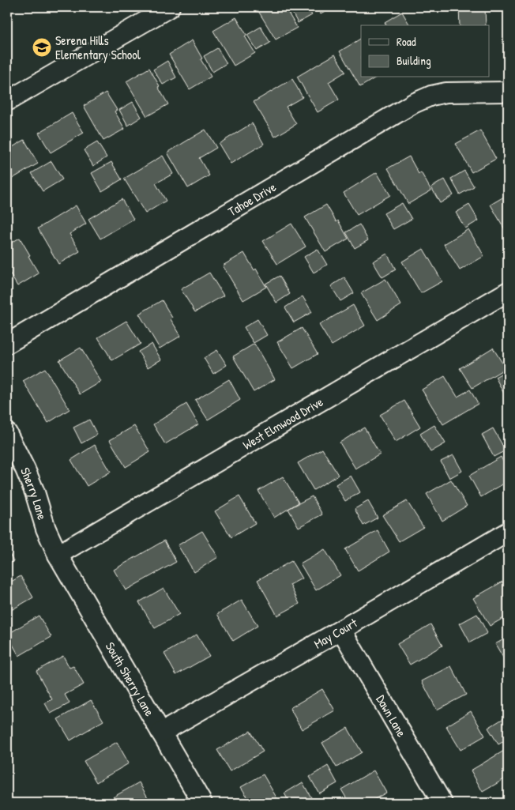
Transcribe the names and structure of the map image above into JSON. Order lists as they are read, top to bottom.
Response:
{
  "streets": {
    "street": [
      "Tahoe Drive",
      "West Elmwood Drive",
      "Sherry Lane",
      "May Court",
      "South Sherry Lane",
      "Dawn Lane"
    ]
  },
  "crossings": [
    ["West Elmwood Drive", "Sherry Lane"],
    ["West Elmwood Drive", "South Sherry Lane"],
    ["Sherry Lane", "South Sherry Lane"],
    ["May Court", "South Sherry Lane"],
    ["May Court", "Dawn Lane"]
  ],
  "places": {
    "school or university": ["Serena Hills Elementary School"]
  },
  "legend": ["Road", "Building"]
}
